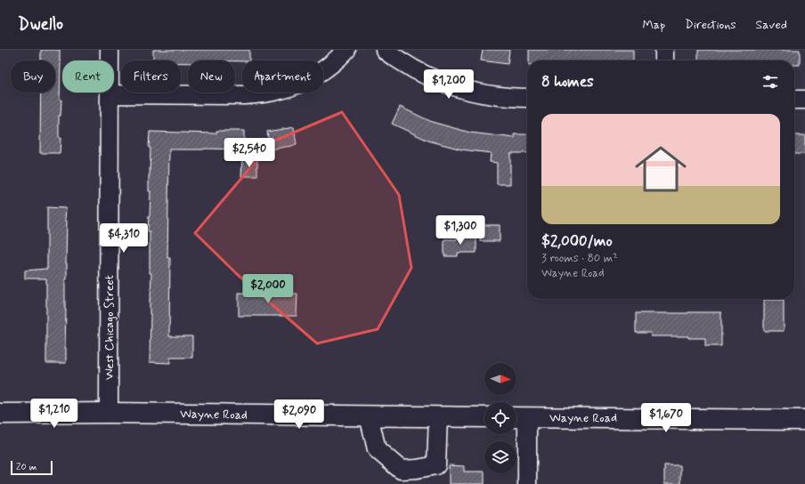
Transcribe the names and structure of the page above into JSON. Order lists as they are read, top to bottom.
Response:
{
  "streets": {
    "main road": ["Wayne Road"],
    "street": ["West Chicago Street"]
  },
  "crossings": [
    ["West Chicago Street", "Wayne Road"]
  ],
  "scale_bar": "20 m",
  "north": "right",
  "page": {
    "header": "Dwello",
    "nav": ["Map", "Directions", "Saved"],
    "chip": [
      "Buy",
      "Rent",
      "Filters",
      "New",
      "Apartment"
    ],
    "heading": "8 homes",
    "price": [
      "$1,200",
      "$2,540",
      "$1,300",
      "$4,310",
      "$2,000",
      "$1,210",
      "$2,090",
      "$1,670"
    ],
    "list": [
      {
        "name": "$2,000/mo",
        "note": "3 rooms · 80 m² · Wayne Road"
      }
    ],
    "scale": "20 m"
  }
}
